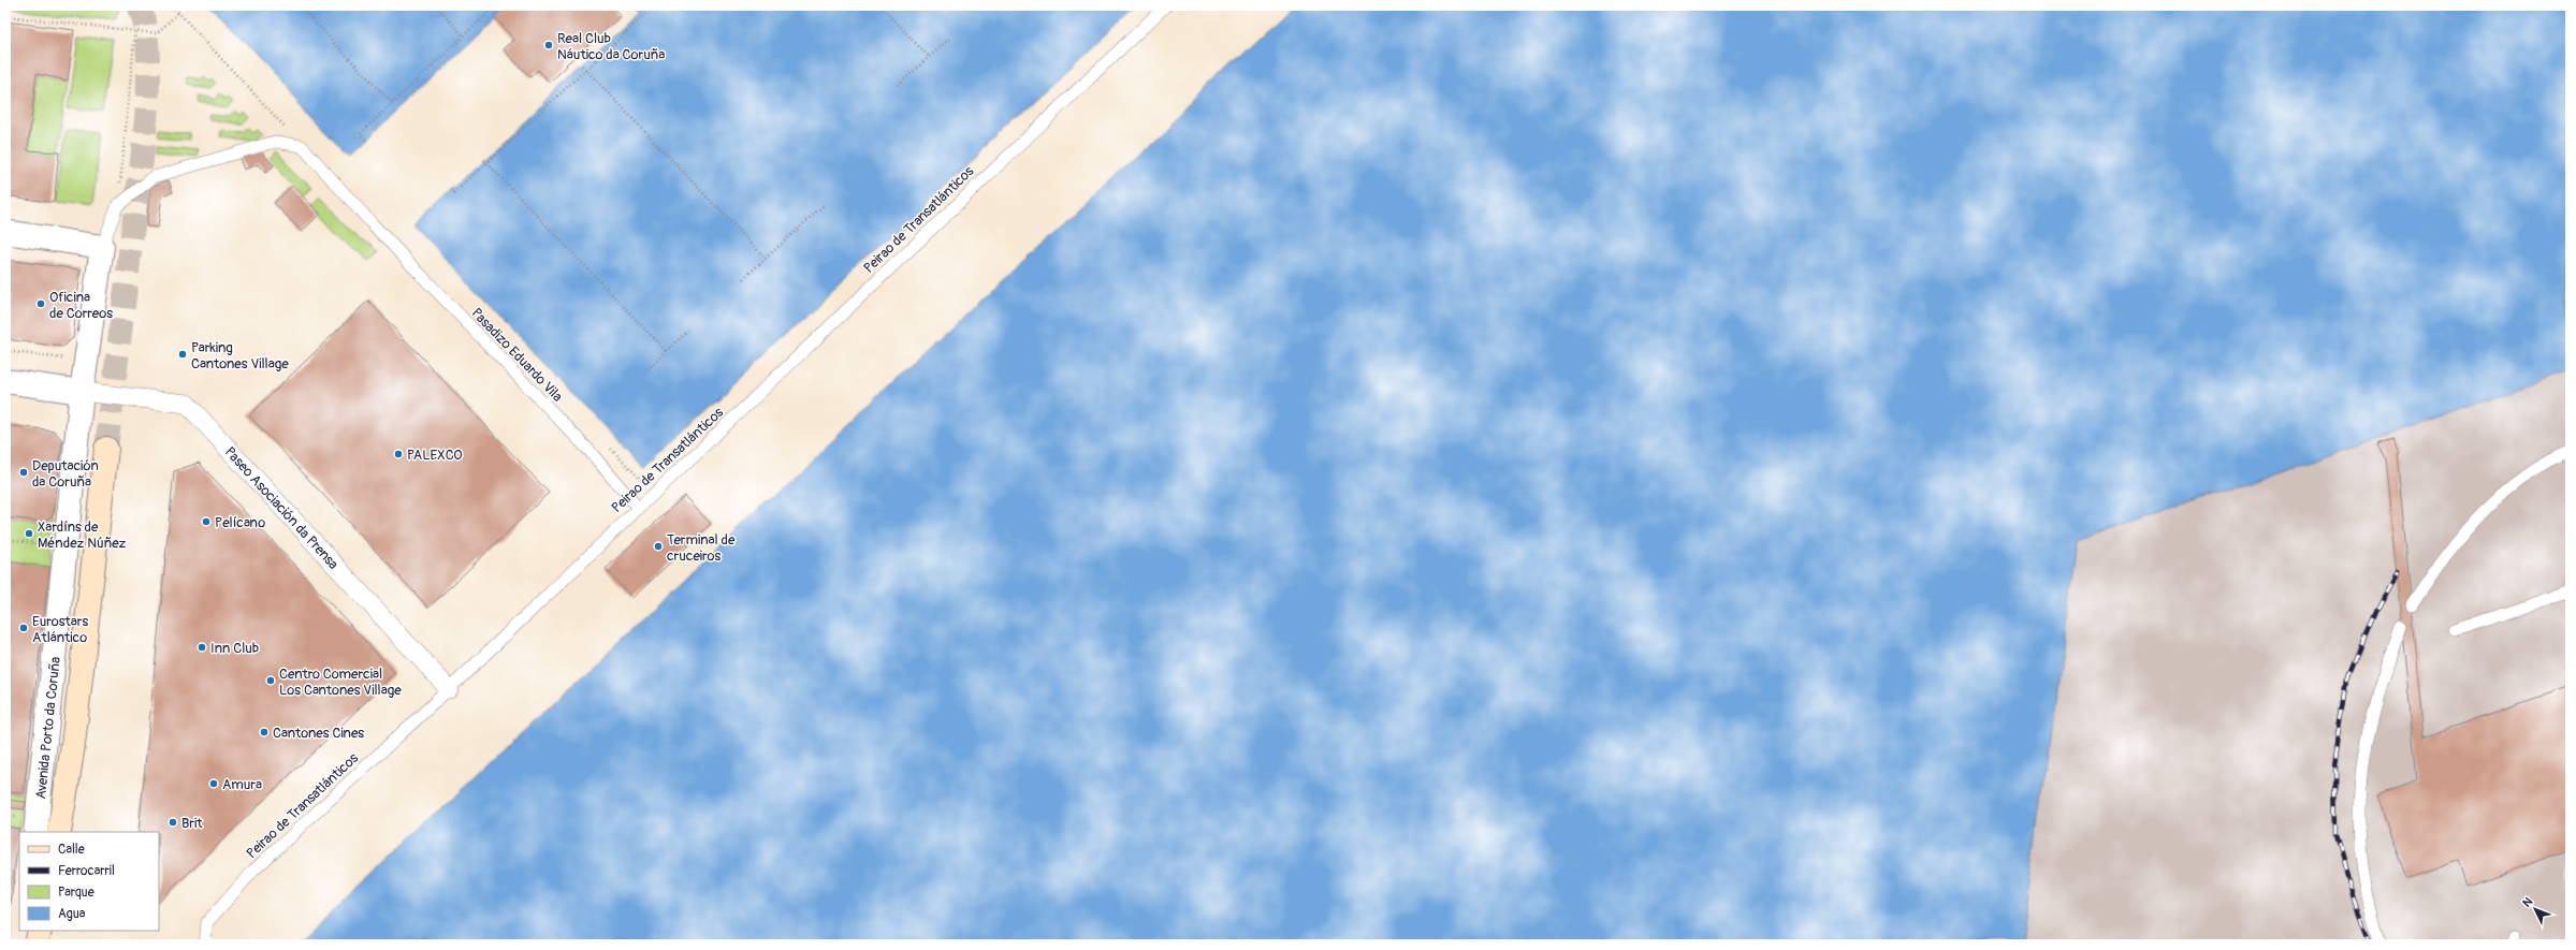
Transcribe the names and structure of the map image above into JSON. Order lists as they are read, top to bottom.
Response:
{
  "streets": {
    "main road": ["Avenida Porto da Coruña"],
    "street": ["Paseo Asociación da Prensa"],
    "lane": ["Peirao de Transatlánticos", "Pasadizo Eduardo Vila"]
  },
  "crossings": [
    ["Peirao de Transatlánticos", "Pasadizo Eduardo Vila"],
    ["Peirao de Transatlánticos", "Paseo Asociación da Prensa"],
    ["Paseo Asociación da Prensa", "Avenida Porto da Coruña"]
  ],
  "places": [
    "Real Club Náutico da Coruña",
    "Oficina de Correos",
    "Parking Cantones Village",
    "PALEXCO",
    "Deputación da Coruña",
    "Pelícano",
    "Xardíns de Méndez Núñez",
    "Terminal de cruceiros",
    "Eurostars Atlántico",
    "Inn Club",
    "Centro Comercial Los Cantones Village",
    "Cantones Cines",
    "Amura",
    "Brit"
  ],
  "legend": [
    "Calle",
    "Ferrocarril",
    "Parque",
    "Agua"
  ],
  "north": "top left"
}
